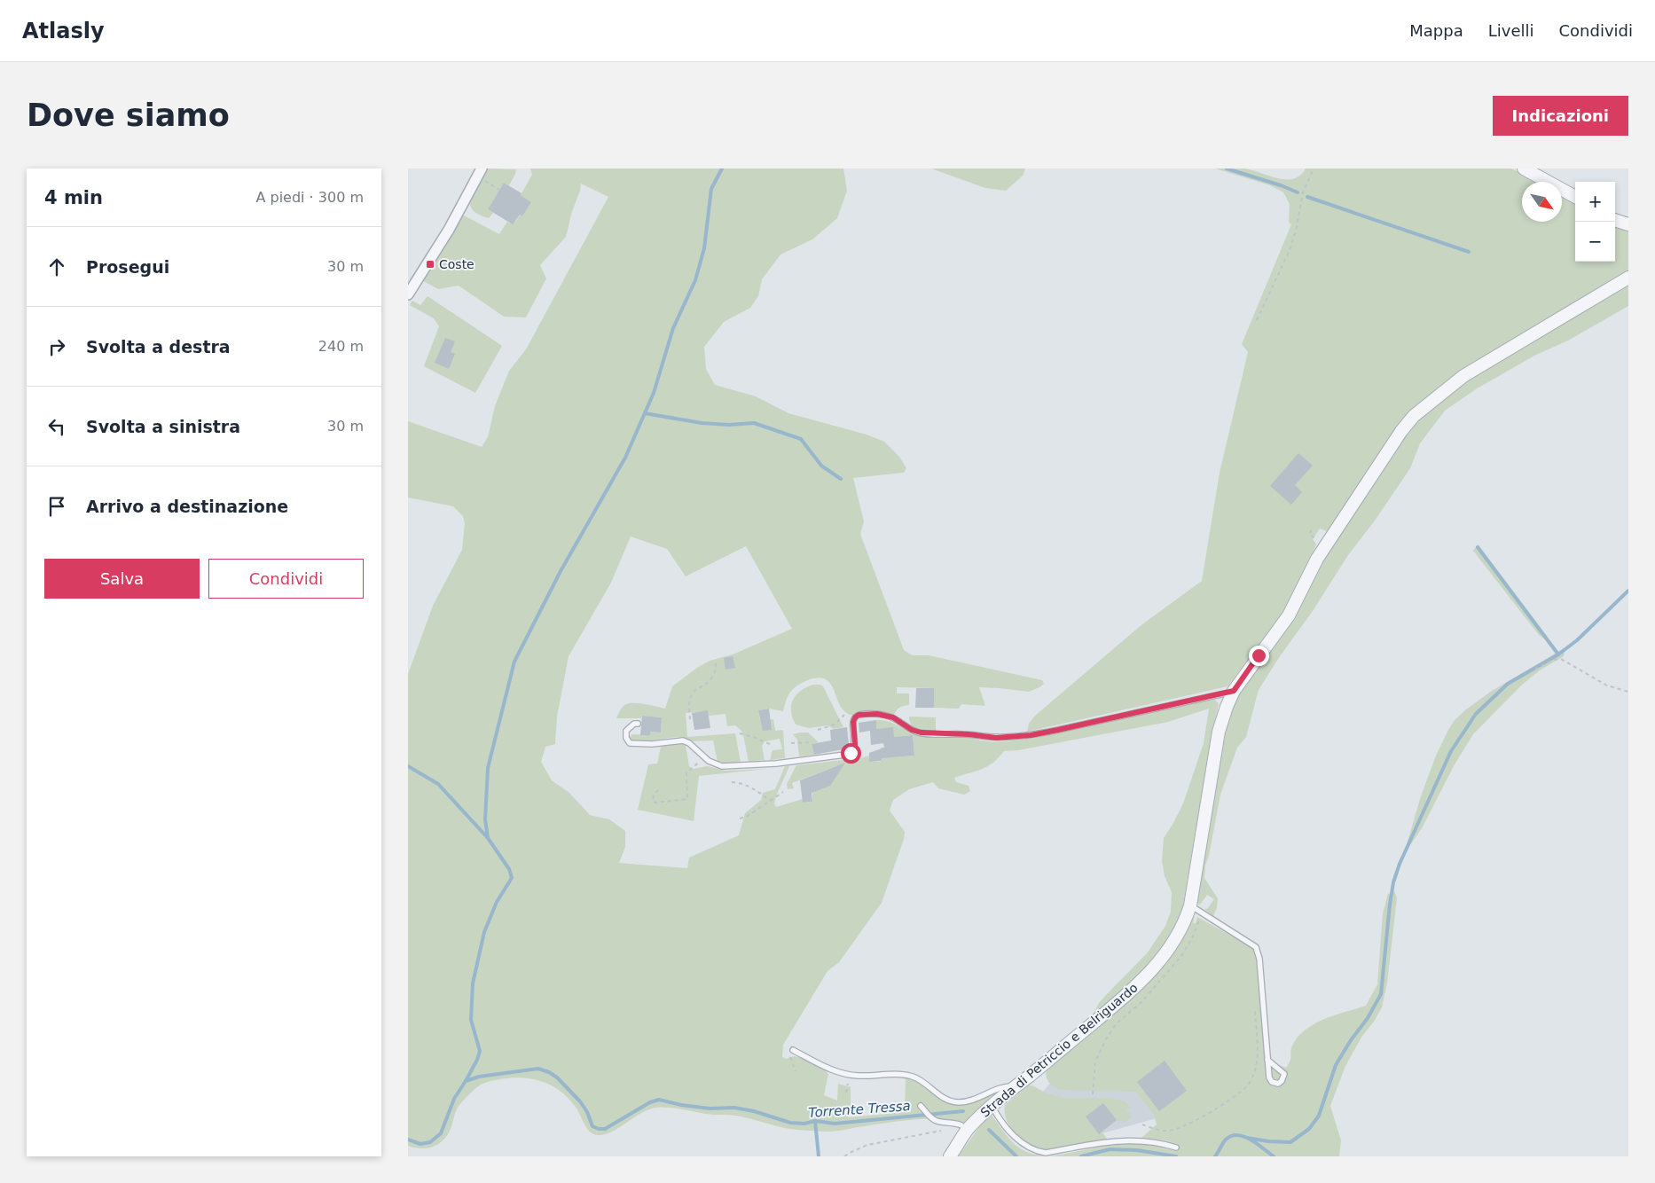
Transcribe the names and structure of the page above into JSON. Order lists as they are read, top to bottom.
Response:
{
  "streets": {
    "street": ["Strada di Petriccio e Belriguardo"]
  },
  "water": ["Torrente Tressa"],
  "places": {
    "transit": ["Coste"]
  },
  "north": "bottom right",
  "page": {
    "header": "Atlasly",
    "nav": ["Mappa", "Livelli", "Condividi"],
    "buttons": [
      "Indicazioni",
      ["Salva", "Condividi"]
    ],
    "title": "Dove siamo",
    "heading": ["4 min", "A piedi · 300 m"],
    "map_buttons": ["+", "−"],
    "list": [
      ["Prosegui", "30 m"],
      ["Svolta a destra", "240 m"],
      ["Svolta a sinistra", "30 m"],
      "Arrivo a destinazione"
    ]
  }
}
